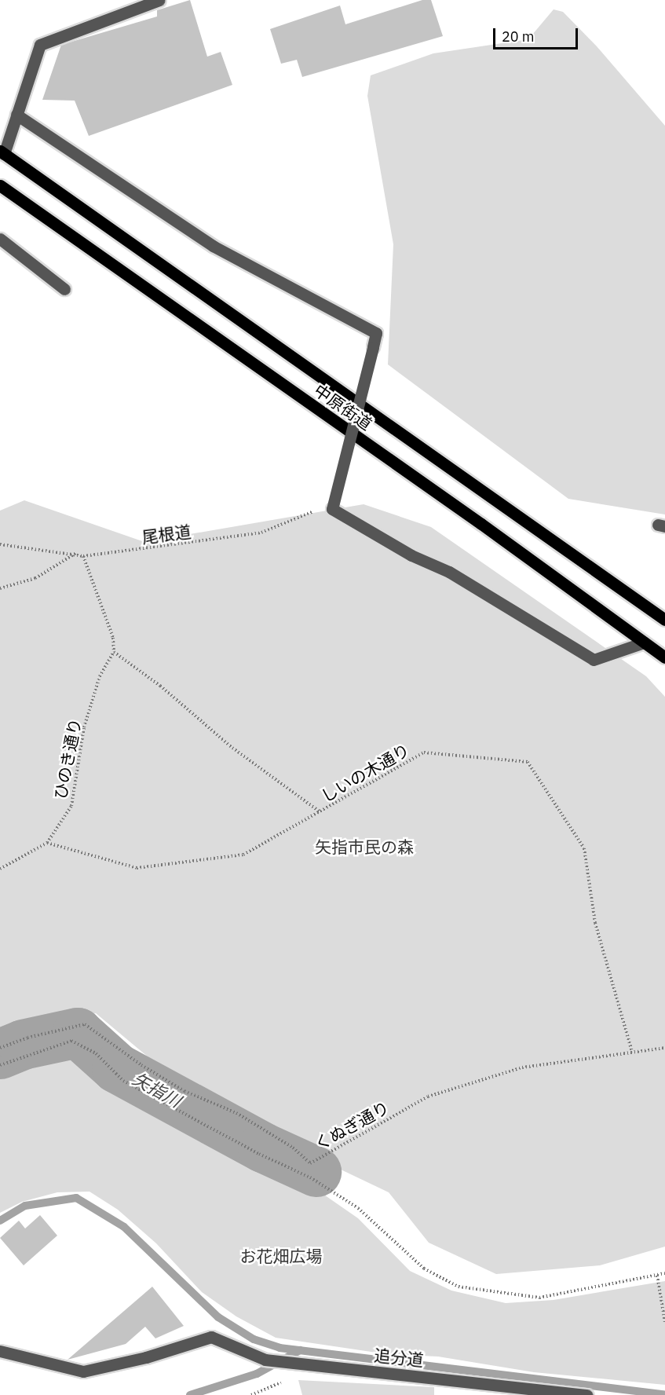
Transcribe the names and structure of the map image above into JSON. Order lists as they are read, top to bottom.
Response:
{
  "streets": {
    "main road": ["中原街道"],
    "street": ["追分道"],
    "path": [
      "尾根道",
      "ひのき通り",
      "しいの木通り",
      "くぬぎ通り"
    ]
  },
  "crossings": [
    ["ひのき通り", "しいの木通り"],
    ["しいの木通り", "くぬぎ通り"]
  ],
  "water": ["矢指川"],
  "parks": ["矢指市民の森", "お花畑広場"],
  "scale_bar": "20 m"
}
